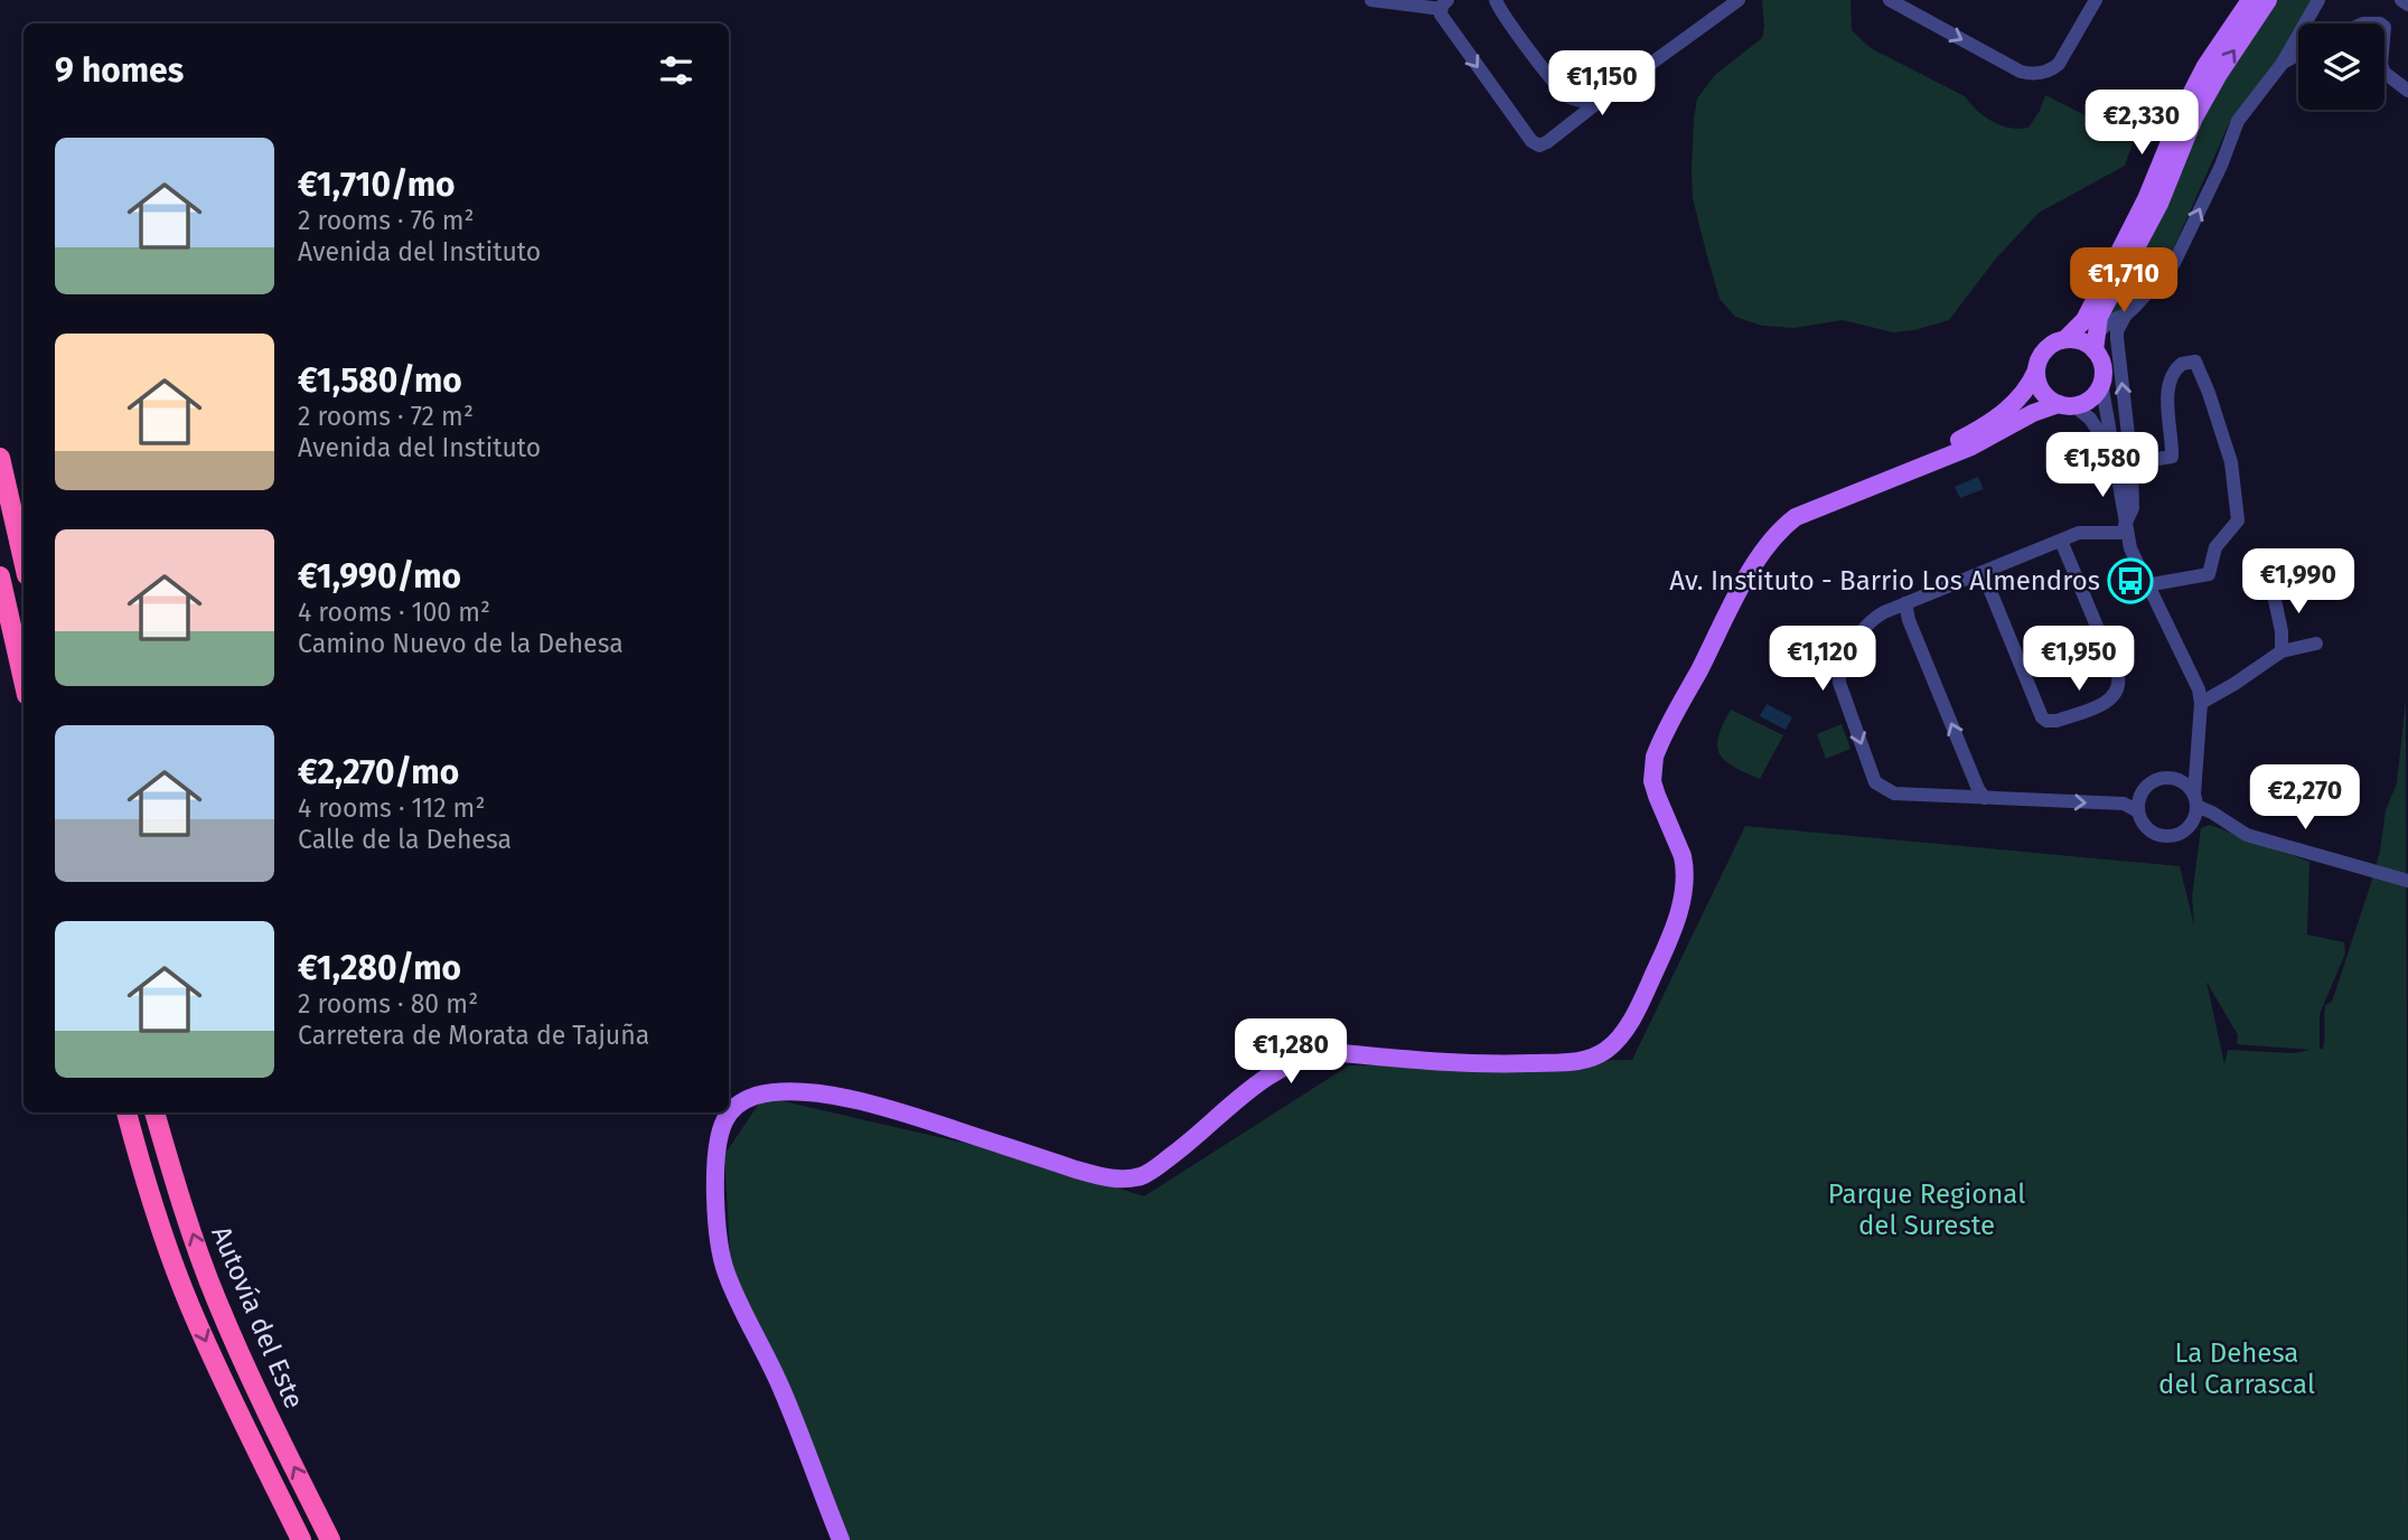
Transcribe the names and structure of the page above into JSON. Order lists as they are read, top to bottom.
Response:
{
  "streets": {
    "highway": ["Autovía del Este"]
  },
  "parks": ["Parque Regional del Sureste", "La Dehesa del Carrascal"],
  "places": {
    "bus stop": ["Av. Instituto - Barrio Los Almendros"]
  },
  "page": {
    "heading": "9 homes",
    "price": [
      "€1,150",
      "€2,330",
      "€1,710",
      "€1,580",
      "€1,990",
      "€1,120",
      "€1,950",
      "€2,270",
      "€1,280"
    ],
    "list": [
      {
        "name": "€1,710/mo",
        "note": "2 rooms · 76 m² · Avenida del Instituto"
      },
      {
        "name": "€1,580/mo",
        "note": "2 rooms · 72 m² · Avenida del Instituto"
      },
      {
        "name": "€1,990/mo",
        "note": "4 rooms · 100 m² · Camino Nuevo de la Dehesa"
      },
      {
        "name": "€2,270/mo",
        "note": "4 rooms · 112 m² · Calle de la Dehesa"
      },
      {
        "name": "€1,280/mo",
        "note": "2 rooms · 80 m² · Carretera de Morata de Tajuña"
      }
    ]
  }
}
